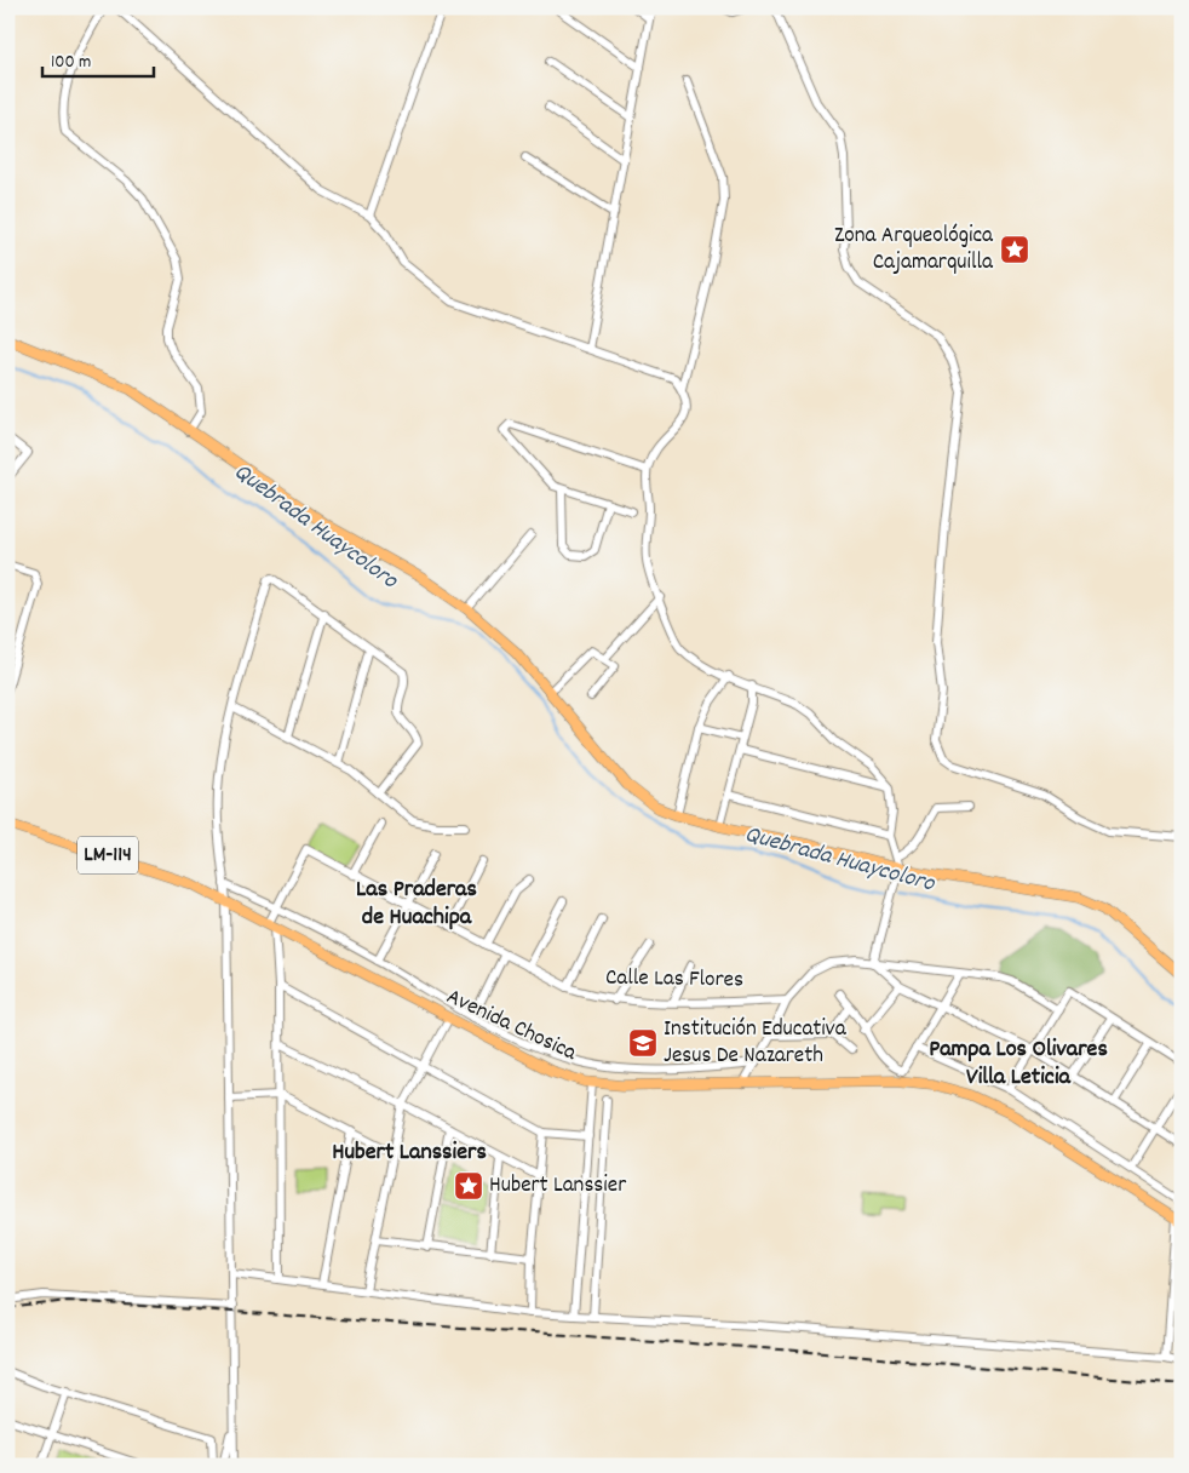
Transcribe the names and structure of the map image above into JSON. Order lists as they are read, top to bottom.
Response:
{
  "streets": {
    "main road": ["LM-114", "Avenida Chosica"],
    "street": ["Calle Las Flores"]
  },
  "districts": ["Las Praderas de Huachipa", "Pampa Los Olivares Villa Leticia", "Hubert Lanssiers"],
  "water": ["Quebrada Huaycoloro"],
  "places": {
    "place": ["Zona Arqueológica Cajamarquilla", "Hubert Lanssier"],
    "school or university": ["Institución Educativa Jesus De Nazareth"]
  },
  "scale_bar": "100 m"
}
